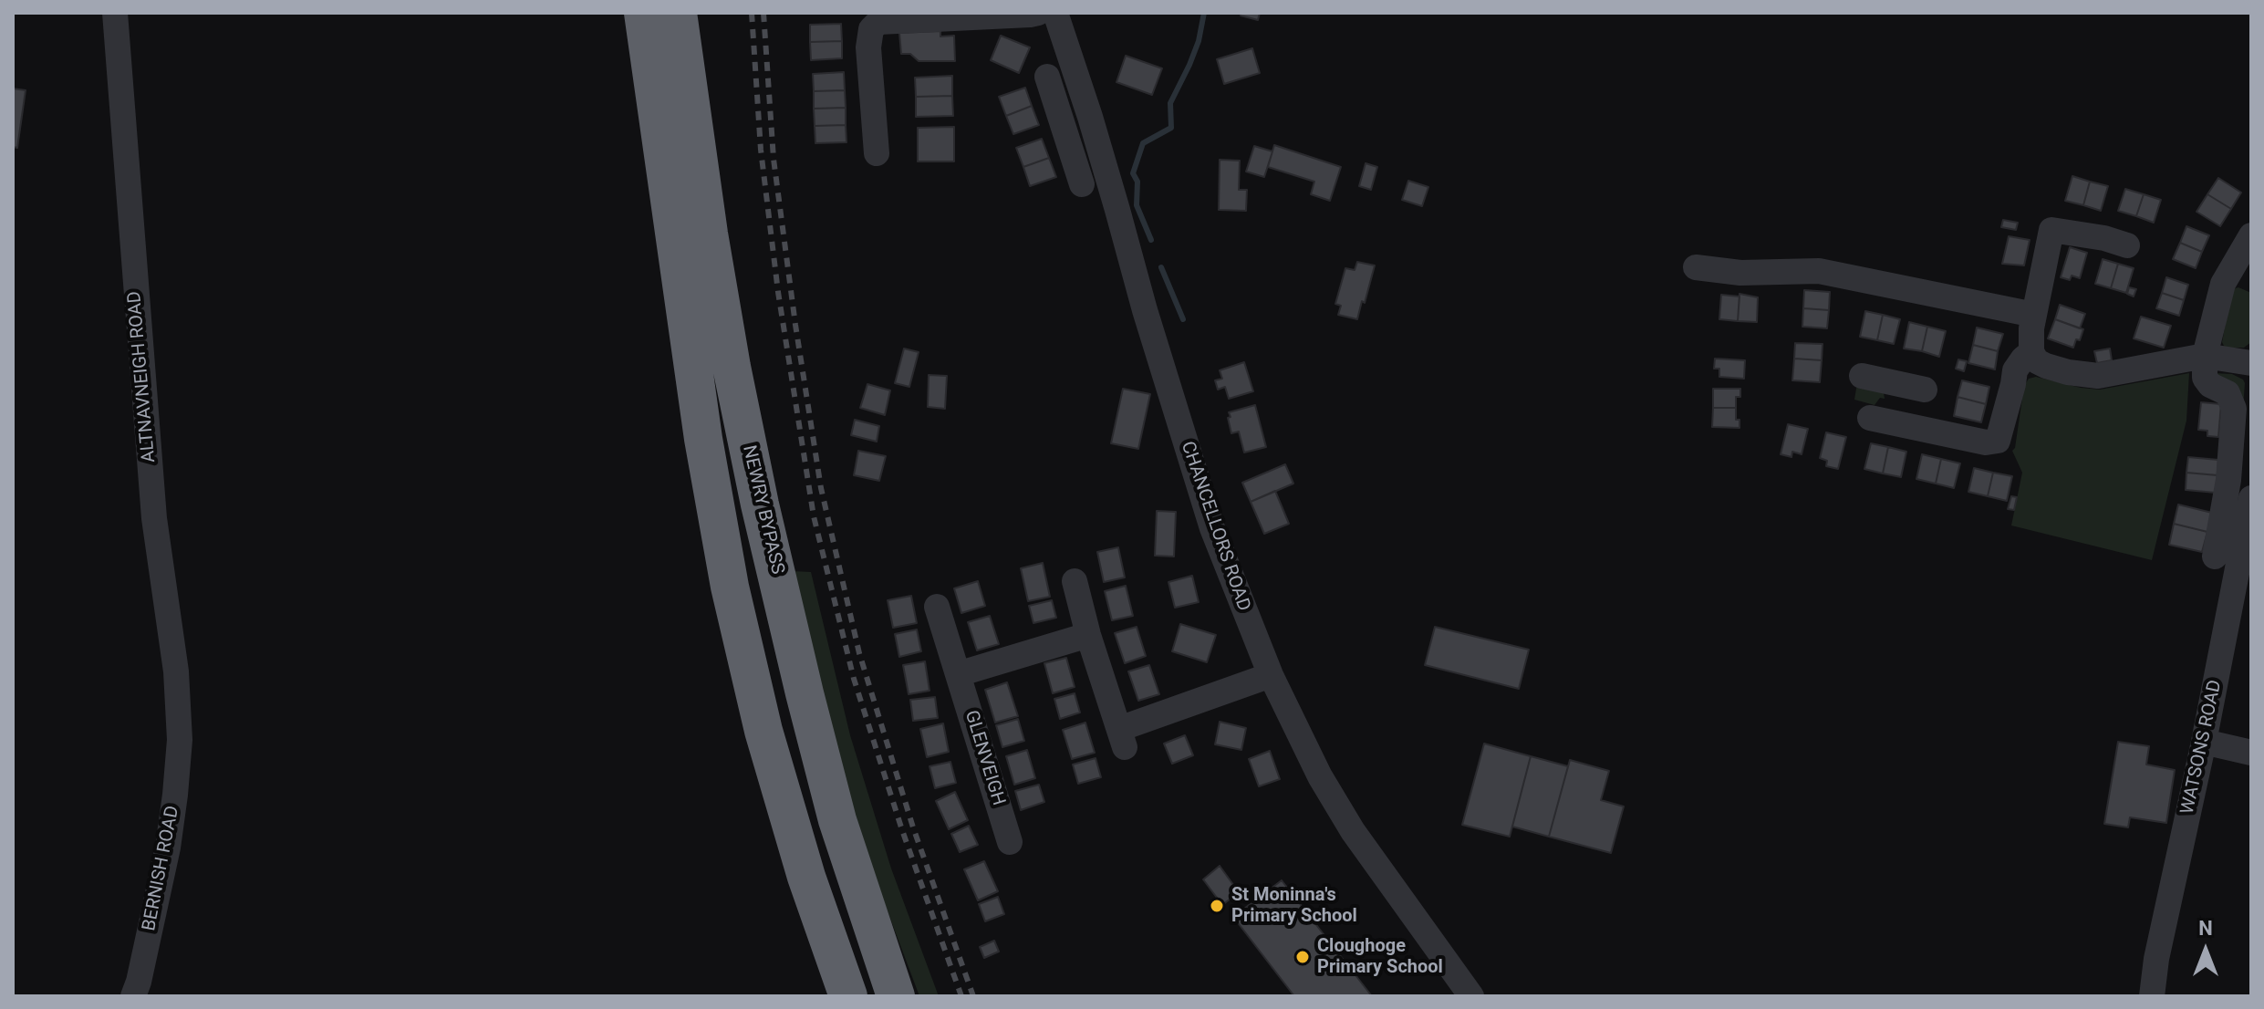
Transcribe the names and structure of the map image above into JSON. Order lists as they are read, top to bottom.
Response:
{
  "streets": {
    "highway": ["NEWRY BYPASS"],
    "street": [
      "ALTNAVNEIGH ROAD",
      "CHANCELLORS ROAD",
      "WATSONS ROAD",
      "GLENVEIGH",
      "BERNISH ROAD"
    ]
  },
  "crossings": [
    ["ALTNAVNEIGH ROAD", "BERNISH ROAD"]
  ],
  "places": ["St Moninna's Primary School", "Cloughoge Primary School"],
  "north": "top"
}
